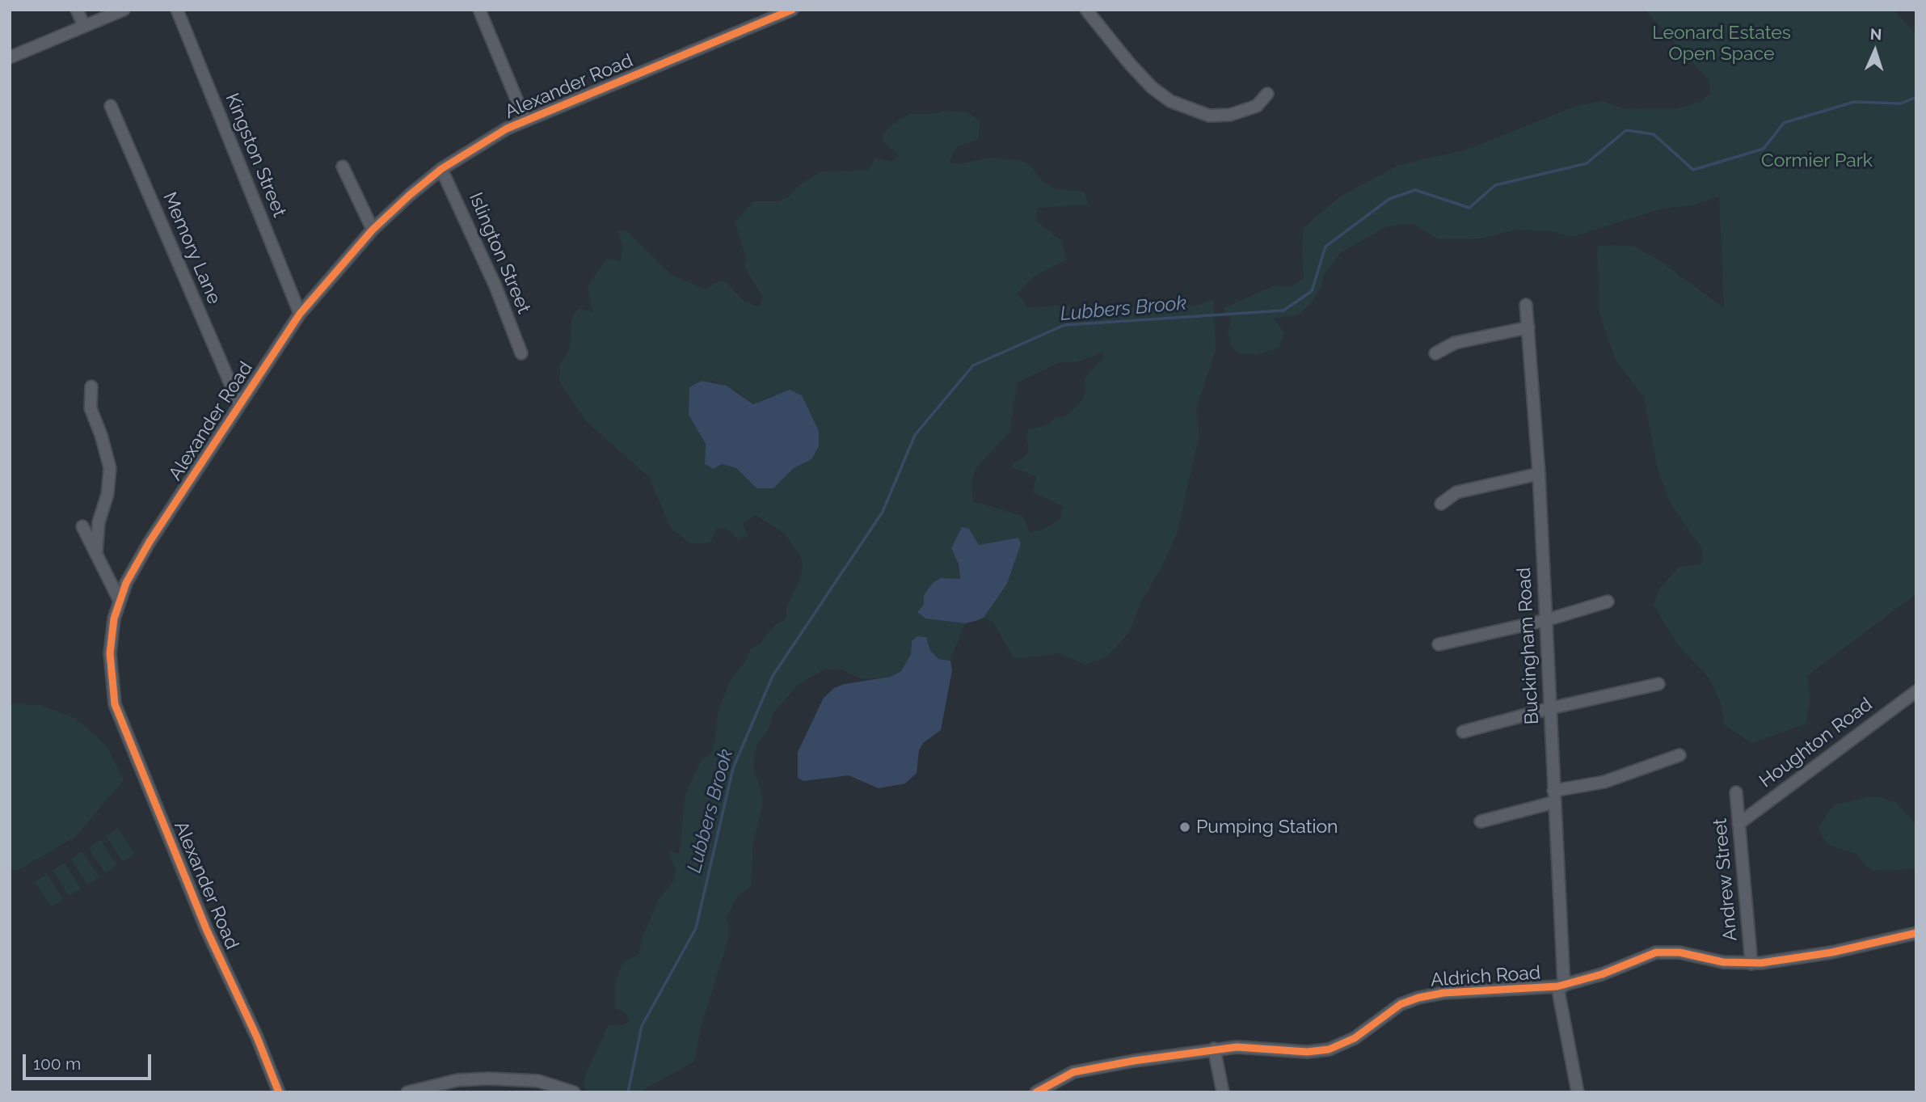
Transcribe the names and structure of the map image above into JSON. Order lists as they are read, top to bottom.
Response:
{
  "streets": {
    "street": [
      "Alexander Road",
      "Kingston Street",
      "Memory Lane",
      "Islington Street",
      "Buckingham Road",
      "Houghton Road",
      "Andrew Street",
      "Aldrich Road"
    ]
  },
  "crossings": [
    ["Alexander Road", "Kingston Street"],
    ["Alexander Road", "Memory Lane"],
    ["Alexander Road", "Islington Street"],
    ["Buckingham Road", "Aldrich Road"],
    ["Houghton Road", "Andrew Street"],
    ["Andrew Street", "Aldrich Road"]
  ],
  "water": ["Lubbers Brook"],
  "parks": ["Leonard Estates Open Space", "Cormier Park"],
  "places": ["Pumping Station"],
  "scale_bar": "100 m",
  "north": "top"
}
